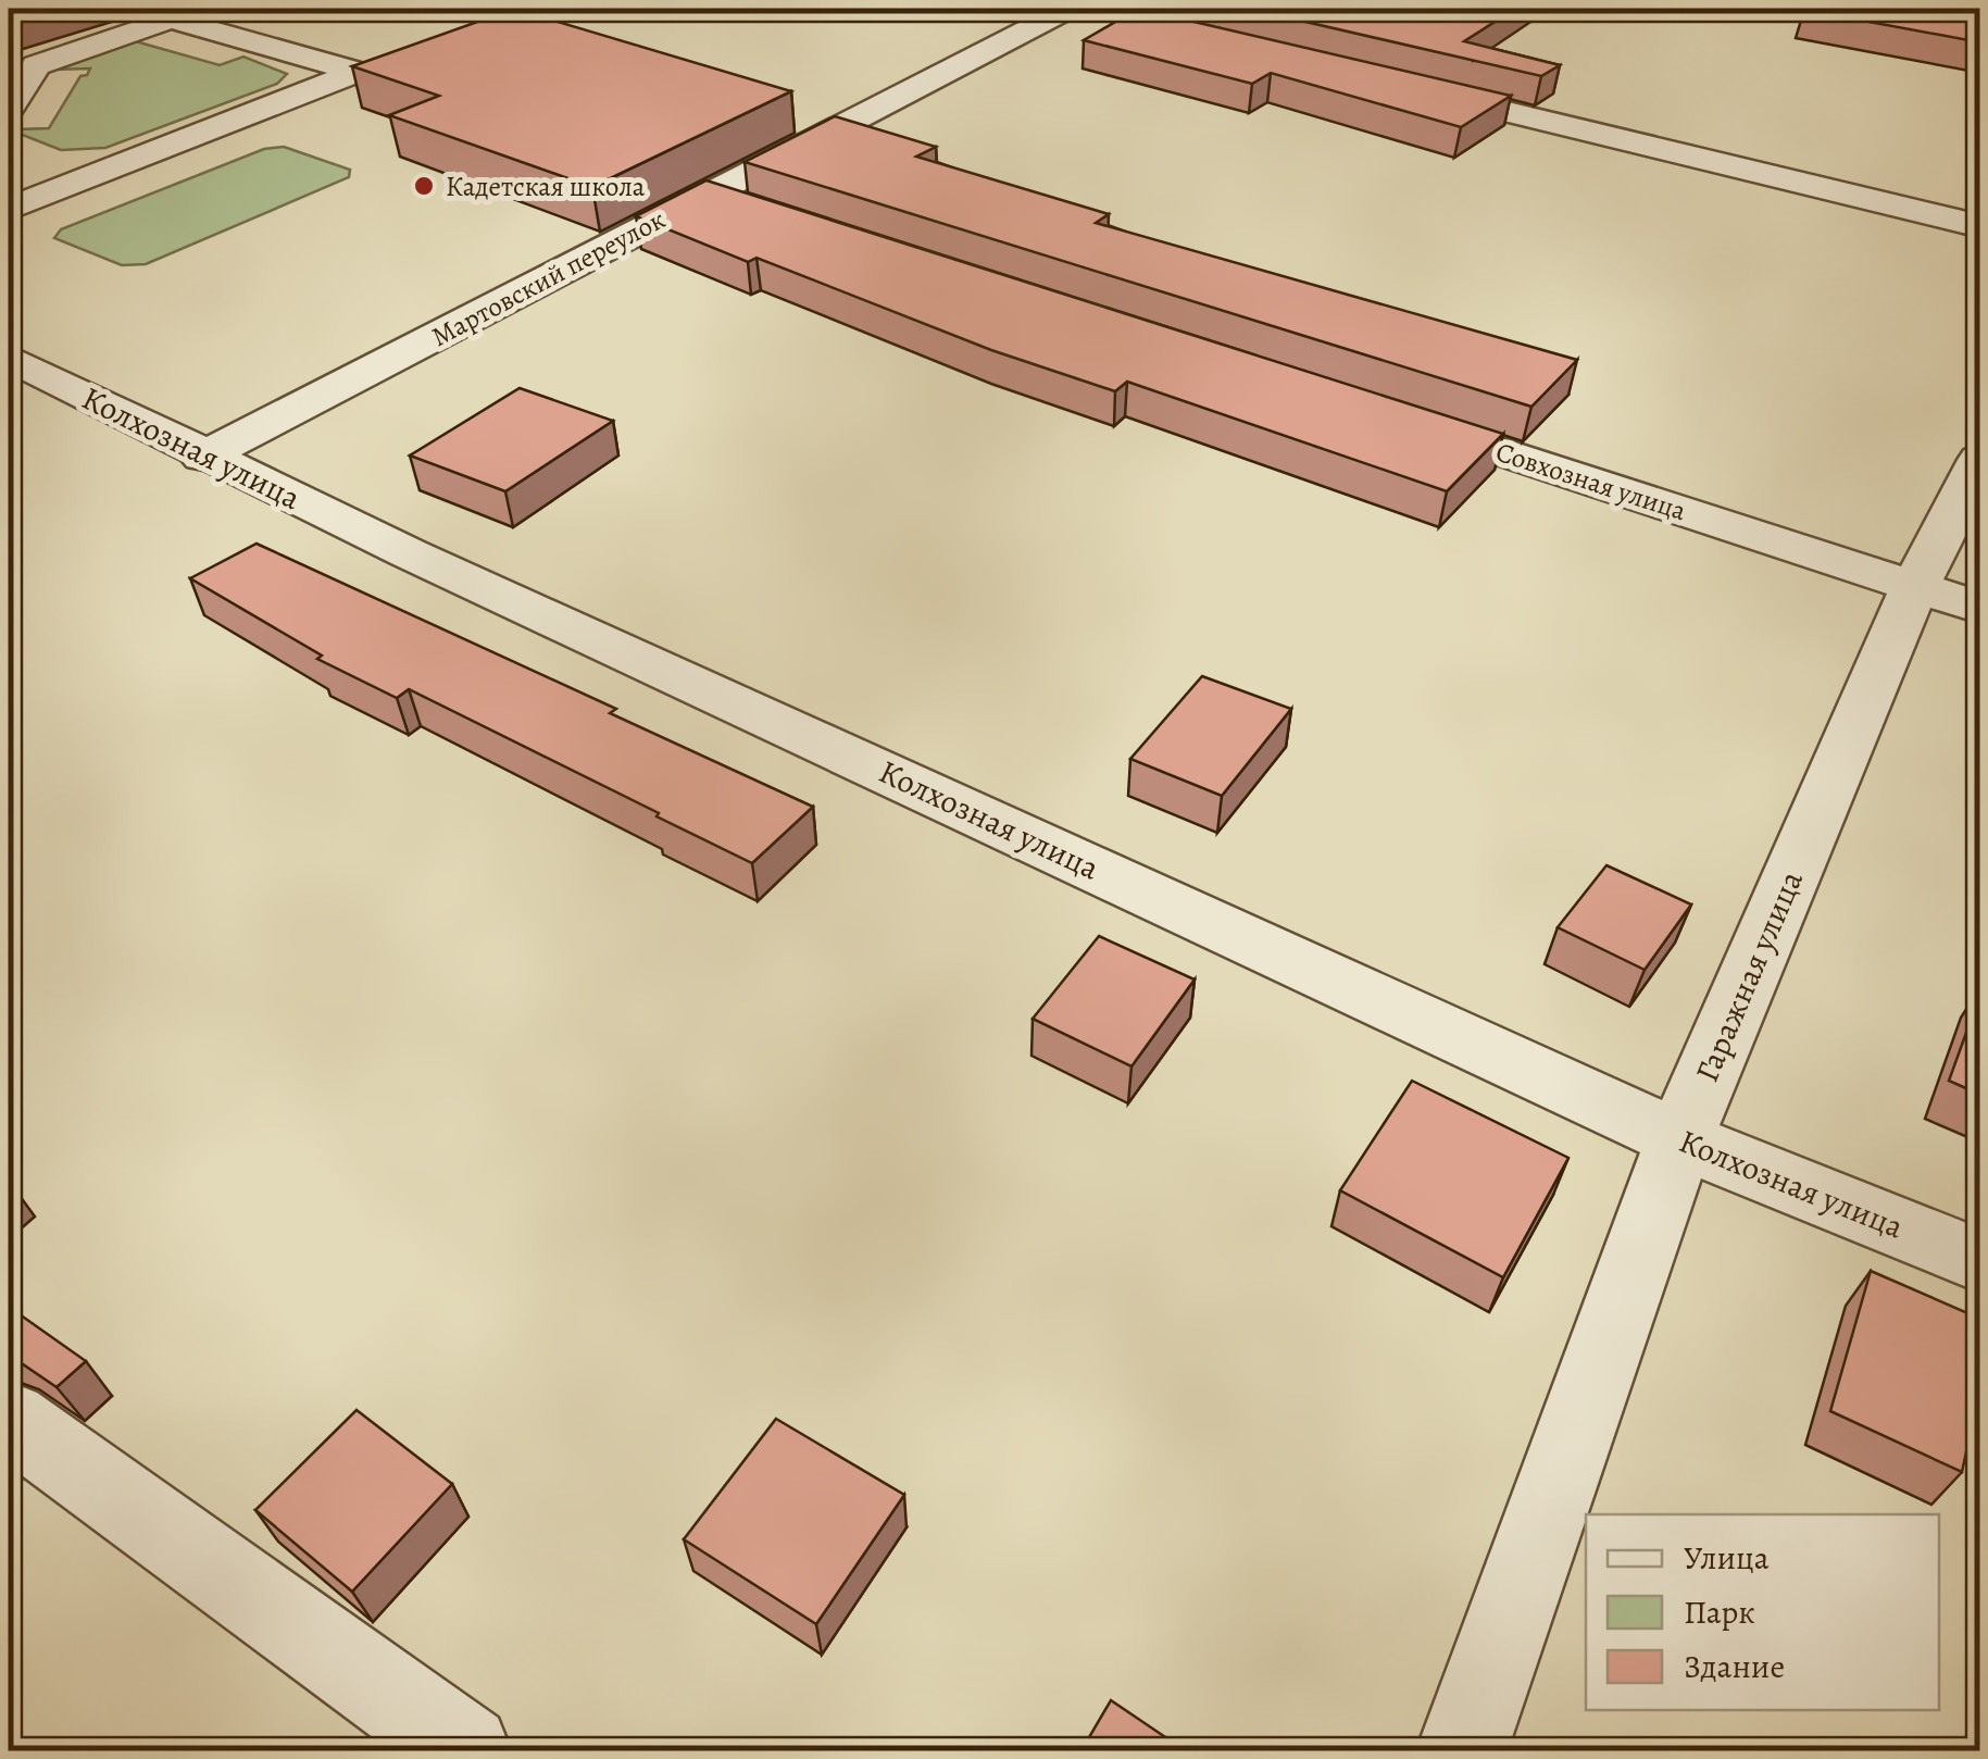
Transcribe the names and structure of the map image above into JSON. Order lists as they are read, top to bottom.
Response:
{
  "streets": {
    "street": [
      "Мартовский переулок",
      "Колхозная улица",
      "Совхозная улица",
      "Гаражная улица"
    ]
  },
  "crossings": [
    ["Мартовский переулок", "Колхозная улица"],
    ["Колхозная улица", "Гаражная улица"],
    ["Совхозная улица", "Гаражная улица"]
  ],
  "places": ["Кадетская школа"],
  "legend": ["Улица", "Парк", "Здание"]
}
